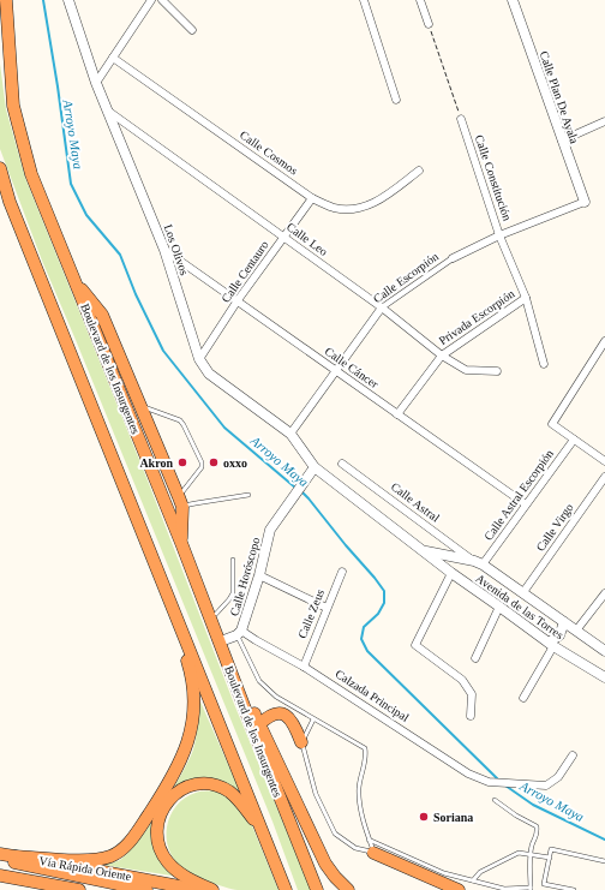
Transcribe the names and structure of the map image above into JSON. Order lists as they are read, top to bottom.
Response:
{
  "streets": {
    "highway": ["Boulevard de los Insurgentes", "Vía Rápida Oriente"],
    "street": [
      "Calle Plan De Ayala",
      "Calle Cosmos",
      "Calle Constitución",
      "Calle Leo",
      "Los Olivos",
      "Calle Centauro",
      "Calle Escorpión",
      "Privada Escorpión",
      "Calle Cáncer",
      "Calle Astral Escorpión",
      "Calle Astral",
      "Calle Virgo",
      "Calle Horóscopo",
      "Avenida de las Torres",
      "Calle Zeus",
      "Calzada Principal"
    ]
  },
  "crossings": [
    ["Calle Plan De Ayala", "Calle Escorpión"],
    ["Calle Cosmos", "Calle Centauro"],
    ["Calle Constitución", "Calle Escorpión"],
    ["Calle Constitución", "Privada Escorpión"],
    ["Calle Leo", "Los Olivos"],
    ["Calle Leo", "Calle Centauro"],
    ["Calle Leo", "Calle Escorpión"],
    ["Calle Leo", "Privada Escorpión"],
    ["Los Olivos", "Calle Centauro"],
    ["Los Olivos", "Calle Escorpión"],
    ["Los Olivos", "Calle Cáncer"],
    ["Los Olivos", "Calle Horóscopo"],
    ["Los Olivos", "Avenida de las Torres"],
    ["Calle Centauro", "Calle Cáncer"],
    ["Calle Escorpión", "Calle Cáncer"],
    ["Calle Cáncer", "Calle Astral Escorpión"],
    ["Calle Astral Escorpión", "Calle Astral"],
    ["Calle Astral Escorpión", "Avenida de las Torres"],
    ["Calle Astral", "Avenida de las Torres"],
    ["Calle Virgo", "Avenida de las Torres"],
    ["Calle Horóscopo", "Avenida de las Torres"],
    ["Calle Horóscopo", "Calzada Principal"],
    ["Calle Zeus", "Calzada Principal"]
  ],
  "water": ["Arroyo Maya"],
  "places": ["Akron", "oxxo", "Soriana"]
}
